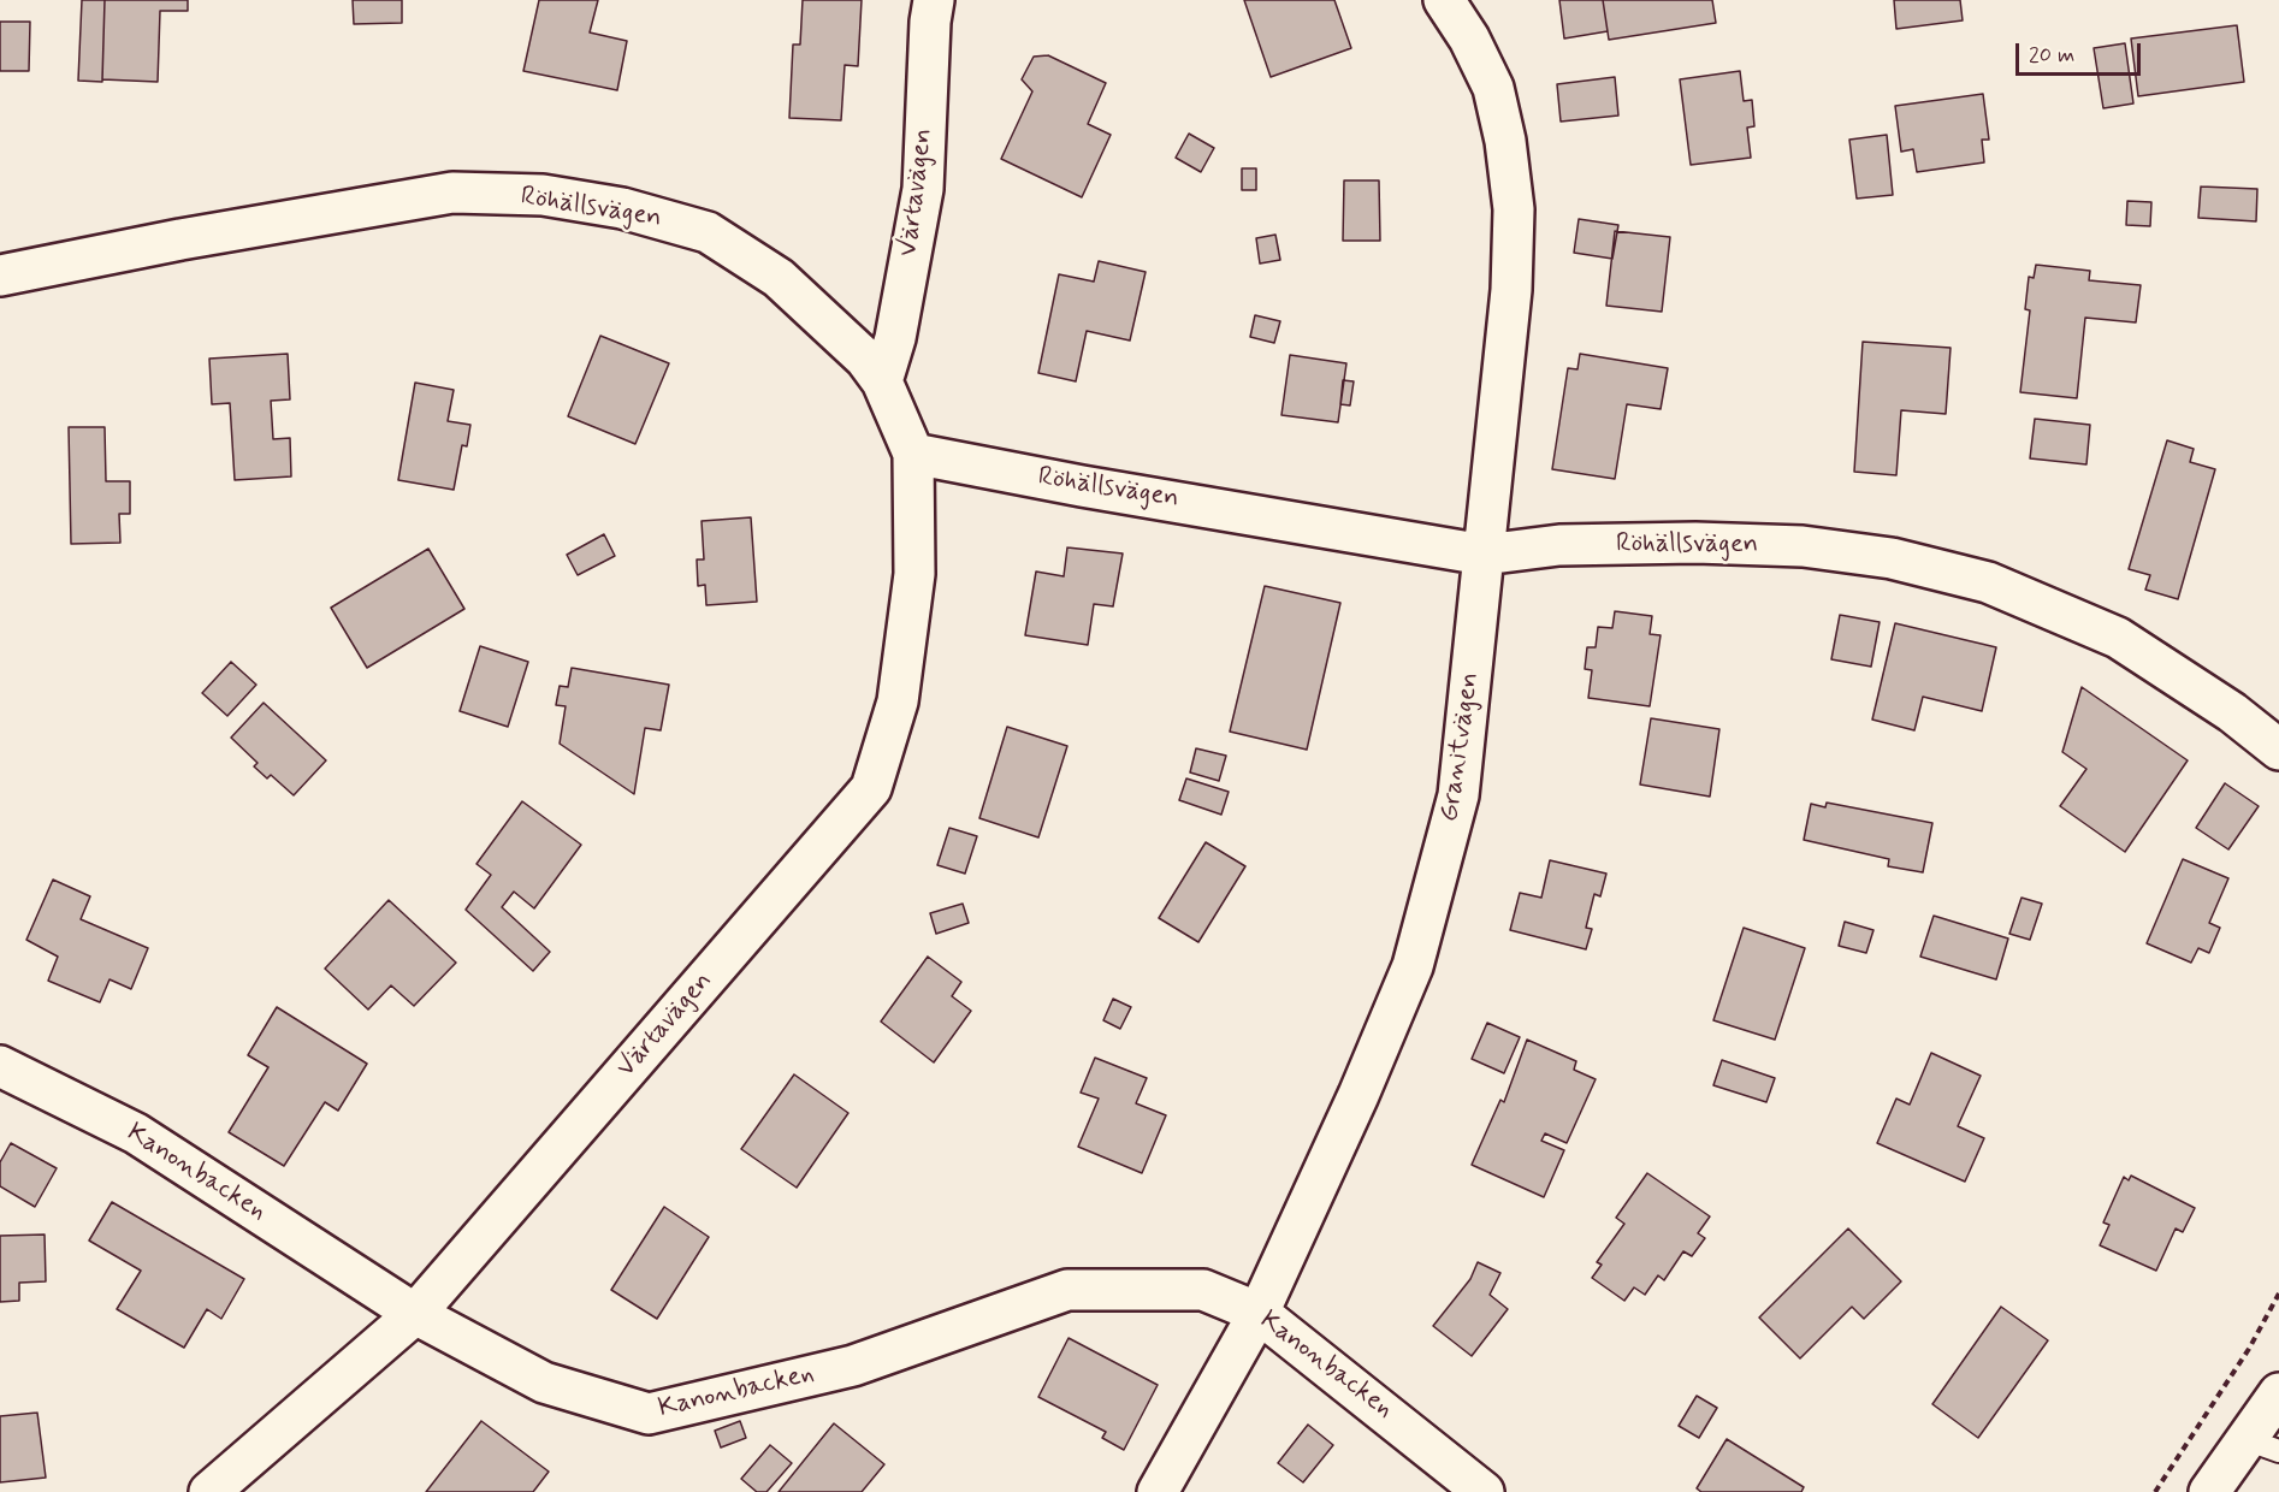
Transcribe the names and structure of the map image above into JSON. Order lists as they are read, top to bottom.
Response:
{
  "streets": {
    "street": [
      "Värtavägen",
      "Röhällsvägen",
      "Granitvägen",
      "Kanonbacken"
    ]
  },
  "crossings": [
    ["Värtavägen", "Röhällsvägen"],
    ["Värtavägen", "Kanonbacken"],
    ["Röhällsvägen", "Granitvägen"],
    ["Granitvägen", "Kanonbacken"]
  ],
  "scale_bar": "20 m"
}
